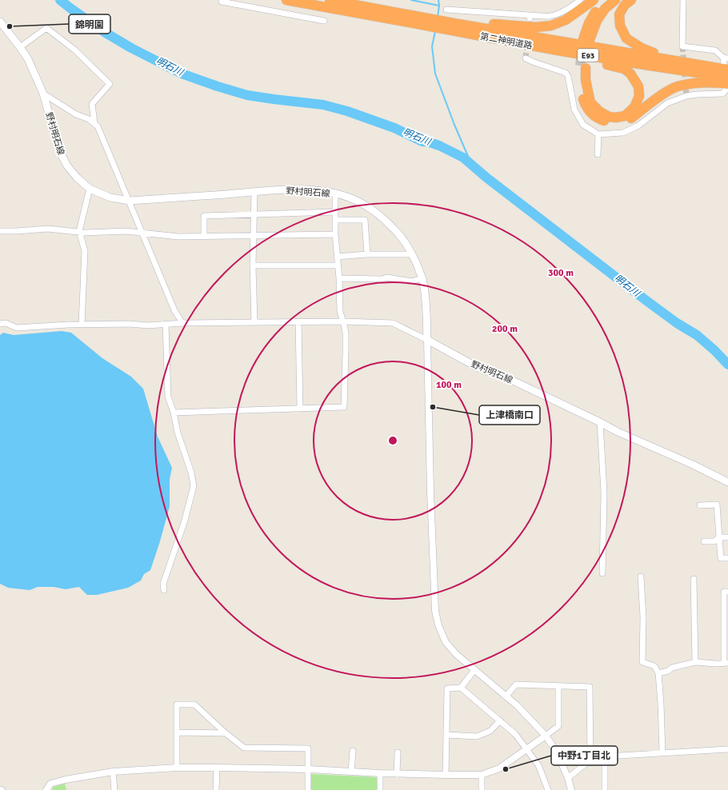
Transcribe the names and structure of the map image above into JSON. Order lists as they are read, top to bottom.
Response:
{
  "streets": {
    "highway": ["第二神明道路", "E93"],
    "main road": ["野村明石線"]
  },
  "water": ["明石川"],
  "places": ["錦明園", "上津橋南口", "中野1丁目北"],
  "rings": ["300 m", "200 m", "100 m"]
}
